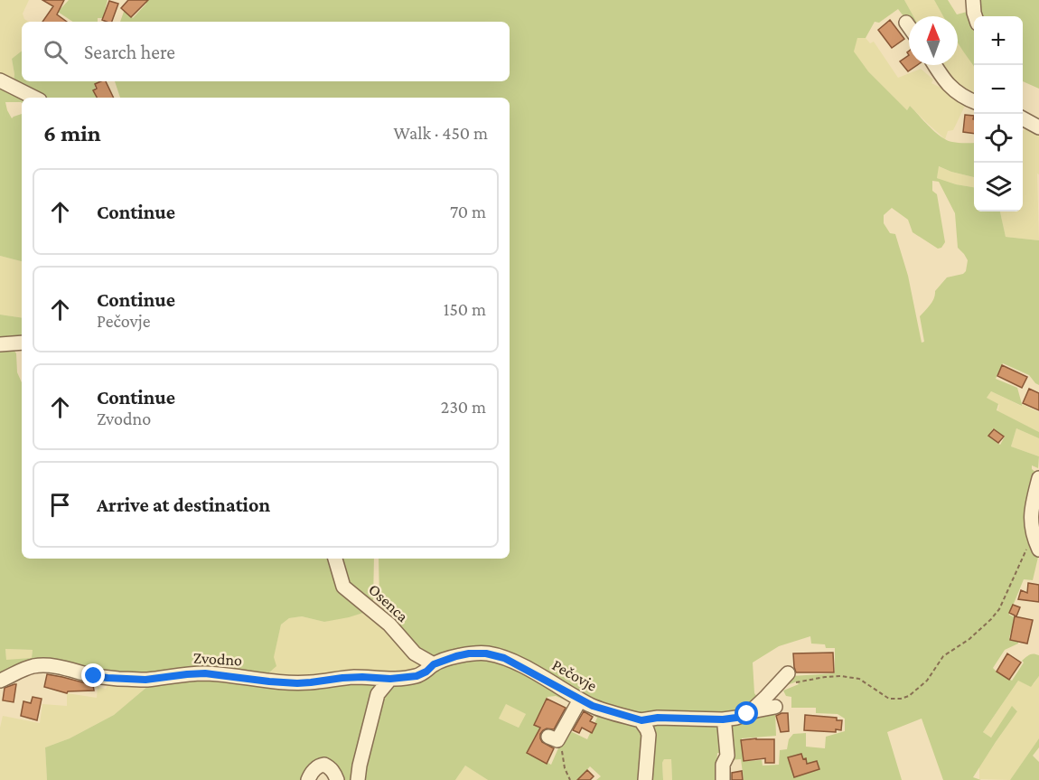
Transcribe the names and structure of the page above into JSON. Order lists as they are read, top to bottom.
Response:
{
  "streets": {
    "street": ["Osenca", "Zvodno", "Pečovje"]
  },
  "crossings": [
    ["Osenca", "Zvodno"],
    ["Osenca", "Pečovje"],
    ["Zvodno", "Pečovje"]
  ],
  "north": "top",
  "page": {
    "map_buttons": ["+", "−"],
    "search": "Search here",
    "heading": ["6 min", "Walk · 450 m"],
    "list": [
      ["Continue", "70 m"],
      ["Continue", "Pečovje", "150 m"],
      ["Continue", "Zvodno", "230 m"],
      "Arrive at destination"
    ]
  }
}
